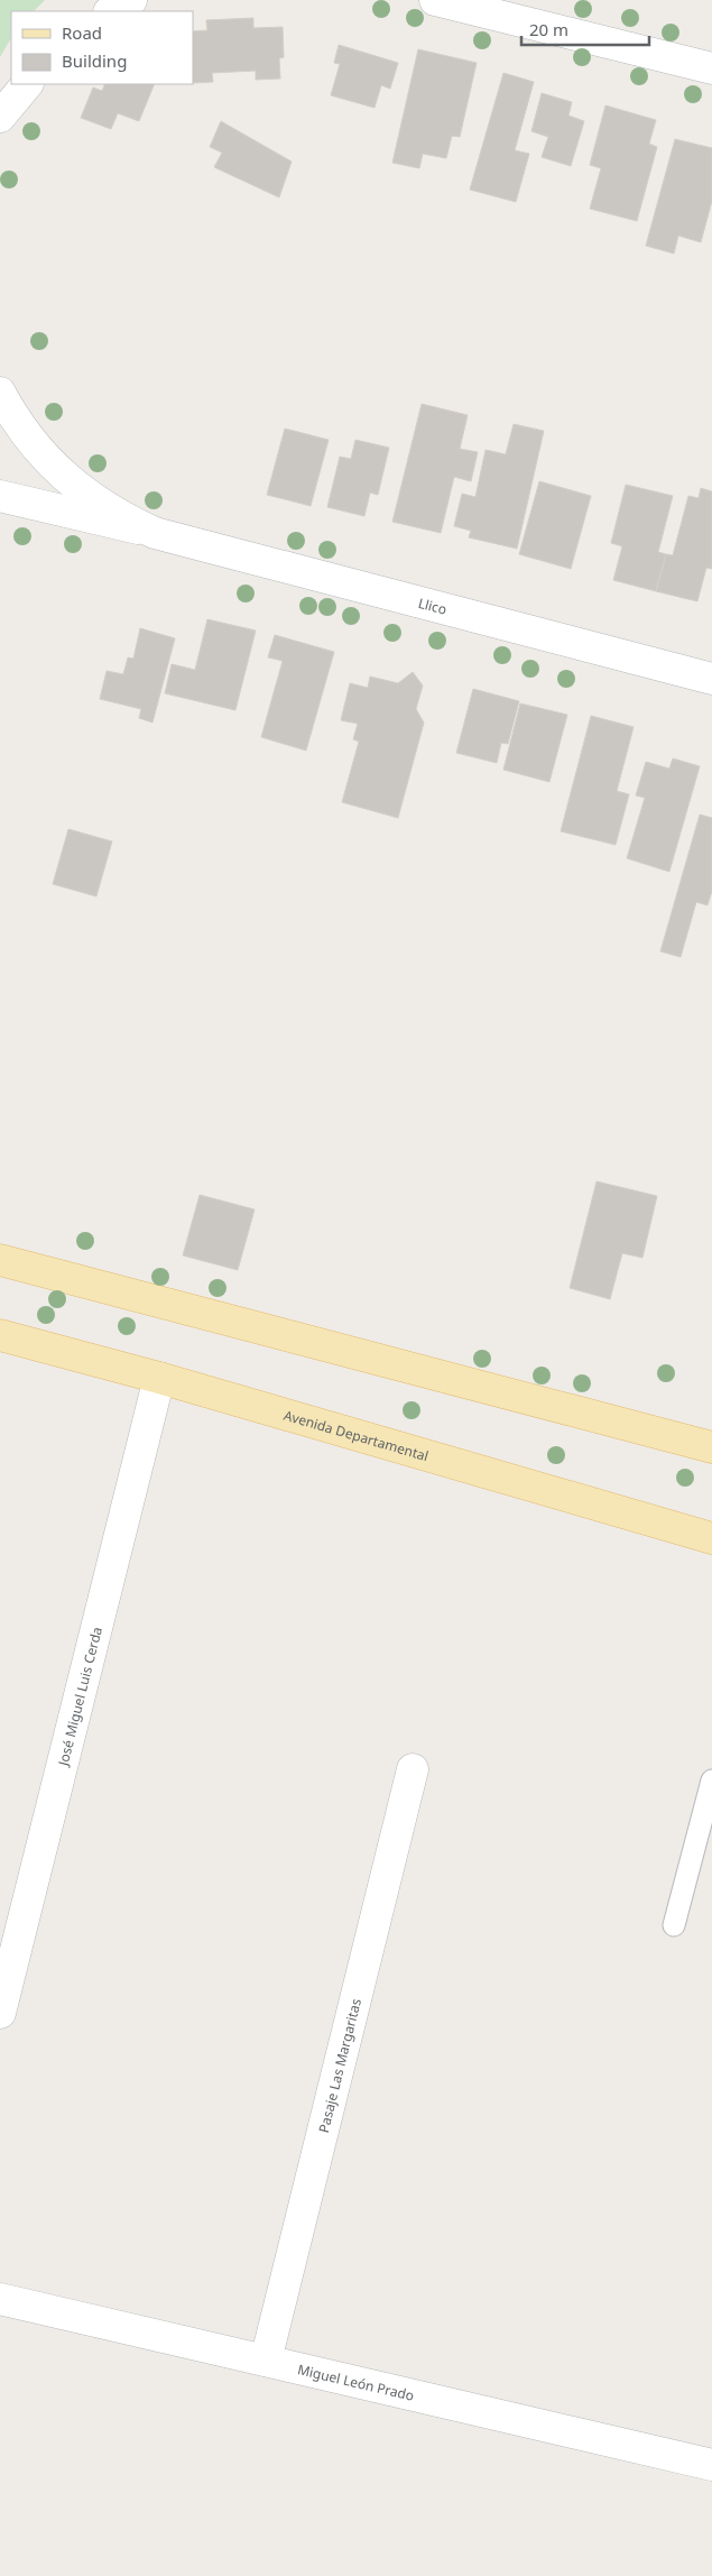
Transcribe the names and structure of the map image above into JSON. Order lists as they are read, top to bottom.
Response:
{
  "streets": {
    "main road": ["Avenida Departamental"],
    "street": [
      "Llico",
      "José Miguel Luis Cerda",
      "Pasaje Las Margaritas",
      "Miguel León Prado"
    ]
  },
  "crossings": [
    ["Avenida Departamental", "José Miguel Luis Cerda"],
    ["Pasaje Las Margaritas", "Miguel León Prado"]
  ],
  "legend": ["Road", "Building"],
  "scale_bar": "20 m"
}
